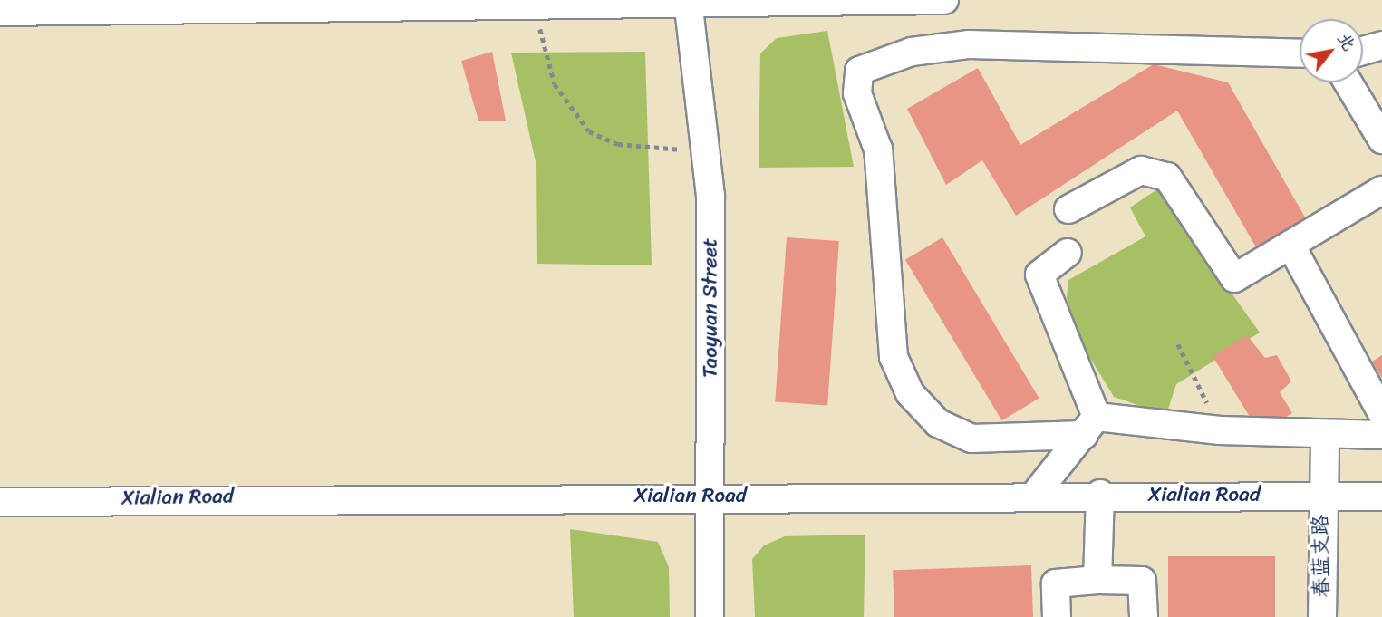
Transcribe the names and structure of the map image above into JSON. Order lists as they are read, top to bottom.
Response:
{
  "streets": {
    "street": ["Taoyuan Street", "Xialian Road", "春蓝支路"]
  },
  "crossings": [
    ["Taoyuan Street", "Xialian Road"],
    ["Xialian Road", "春蓝支路"]
  ],
  "north": "top right"
}
